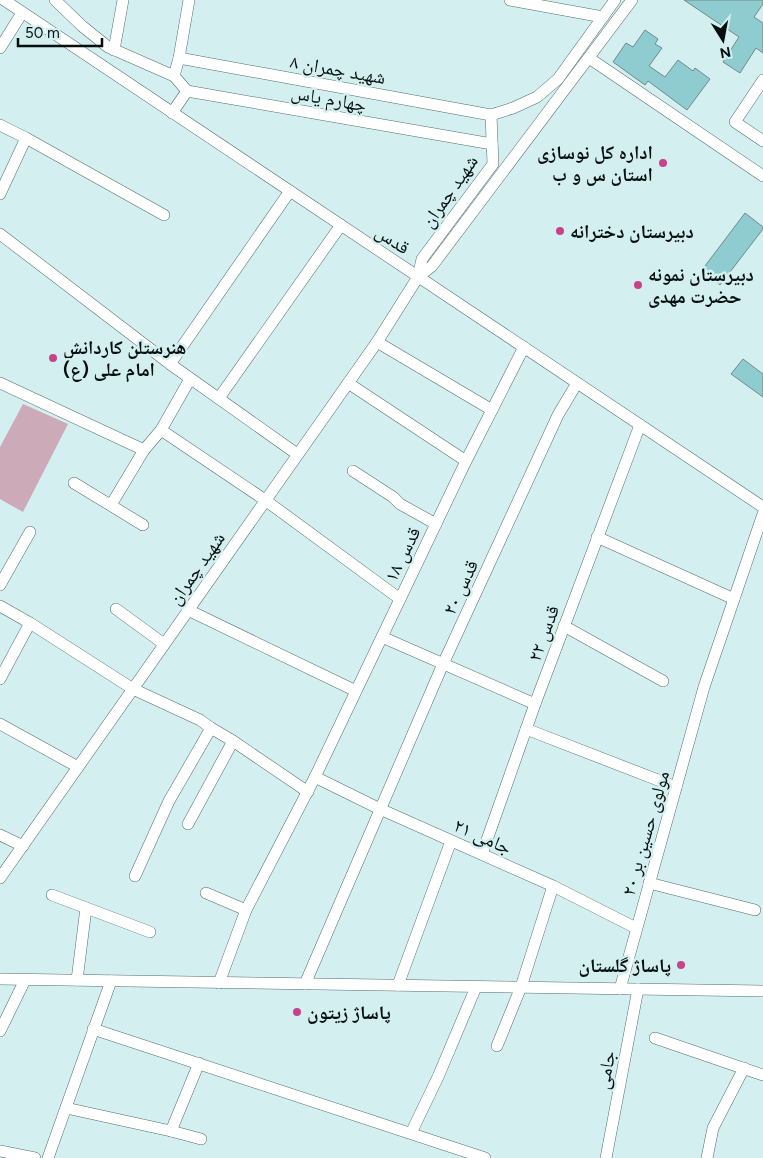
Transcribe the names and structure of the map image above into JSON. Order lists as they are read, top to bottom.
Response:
{
  "streets": {
    "street": [
      "شهید چمران ۸",
      "چهارم یاس",
      "شهید چمران",
      "قدس",
      "قدس ۱۸",
      "قدس ۲۰",
      "قدس ۲۲",
      "مولوی حسین بر ۲۰",
      "جامی ۲۱",
      "جامی"
    ]
  },
  "crossings": [
    ["شهید چمران ۸", "شهید چمران"],
    ["چهارم یاس", "شهید چمران"],
    ["شهید چمران", "قدس"],
    ["قدس", "قدس ۱۸"],
    ["قدس", "قدس ۲۰"],
    ["قدس", "قدس ۲۲"],
    ["قدس ۱۸", "جامی ۲۱"],
    ["قدس ۲۰", "جامی ۲۱"],
    ["قدس ۲۲", "جامی ۲۱"],
    ["مولوی حسین بر ۲۰", "جامی ۲۱"]
  ],
  "places": [
    "اداره کل نوسازی استان س و ب",
    "دبیرستان دخترانه",
    "دبیرستان نمونه حضرت مهدی",
    "هنرستلن کاردانش امام علی (ع)",
    "پاساژ گلستان",
    "پاساژ زیتون"
  ],
  "scale_bar": "50 m",
  "north": "bottom"
}
